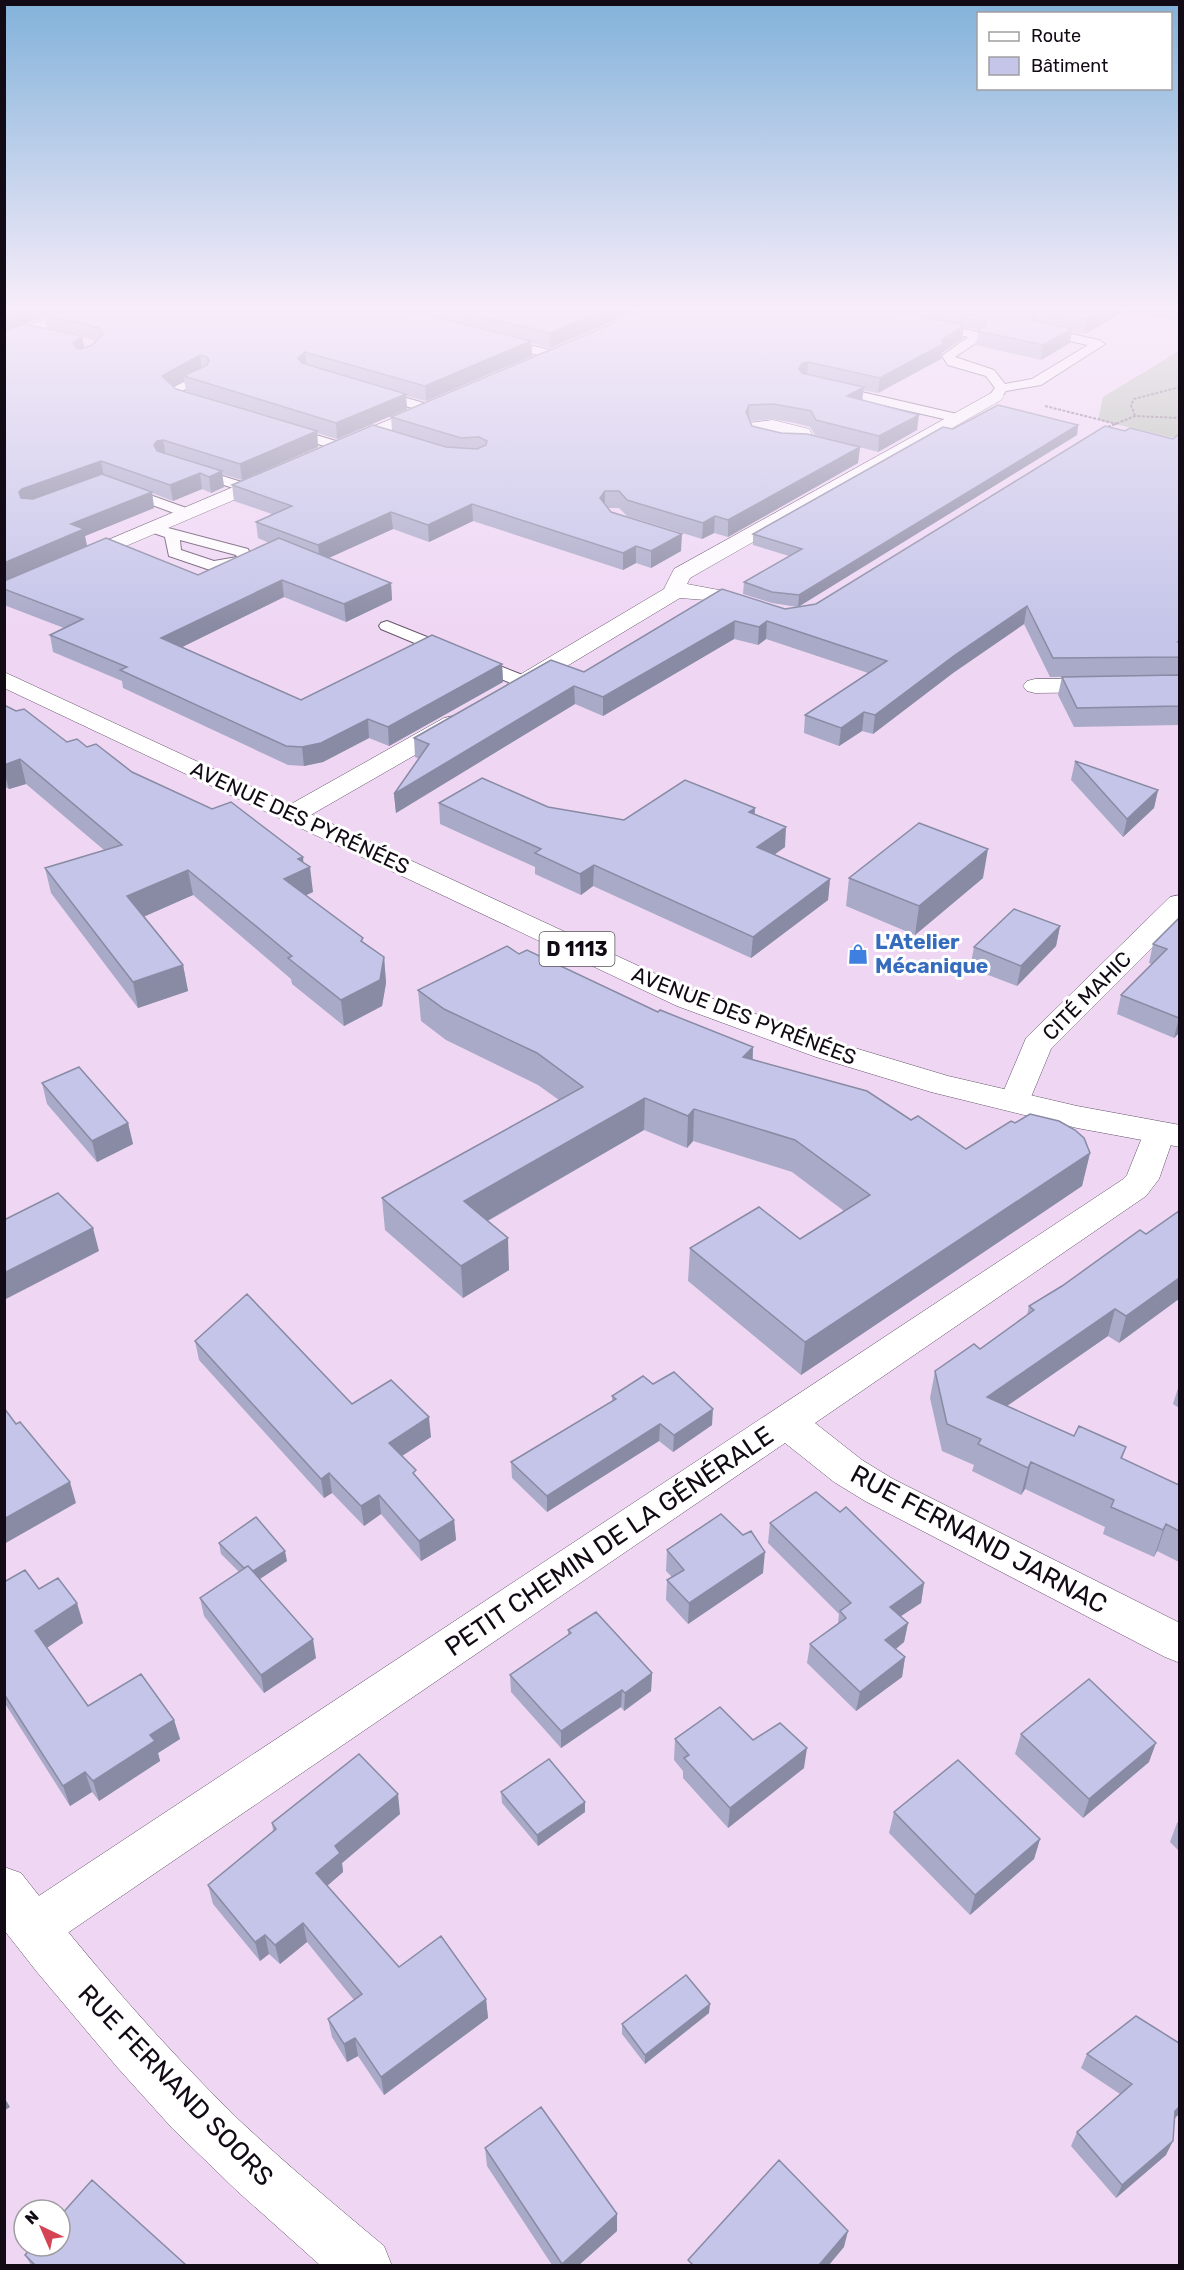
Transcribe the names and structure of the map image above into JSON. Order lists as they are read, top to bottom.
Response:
{
  "streets": {
    "street": [
      "AVENUE DES PYRÉNÉES",
      "D 1113",
      "CITÉ MAHIC",
      "RUE FERNAND JARNAC",
      "PETIT CHEMIN DE LA GÉNÉRALE",
      "RUE FERNAND SOORS"
    ]
  },
  "crossings": [
    ["AVENUE DES PYRÉNÉES", "CITÉ MAHIC"],
    ["AVENUE DES PYRÉNÉES", "PETIT CHEMIN DE LA GÉNÉRALE"],
    ["RUE FERNAND JARNAC", "PETIT CHEMIN DE LA GÉNÉRALE"],
    ["PETIT CHEMIN DE LA GÉNÉRALE", "RUE FERNAND SOORS"]
  ],
  "places": {
    "shop": ["L'Atelier Mécanique"]
  },
  "legend": ["Route", "Bâtiment"],
  "north": "top left"
}
